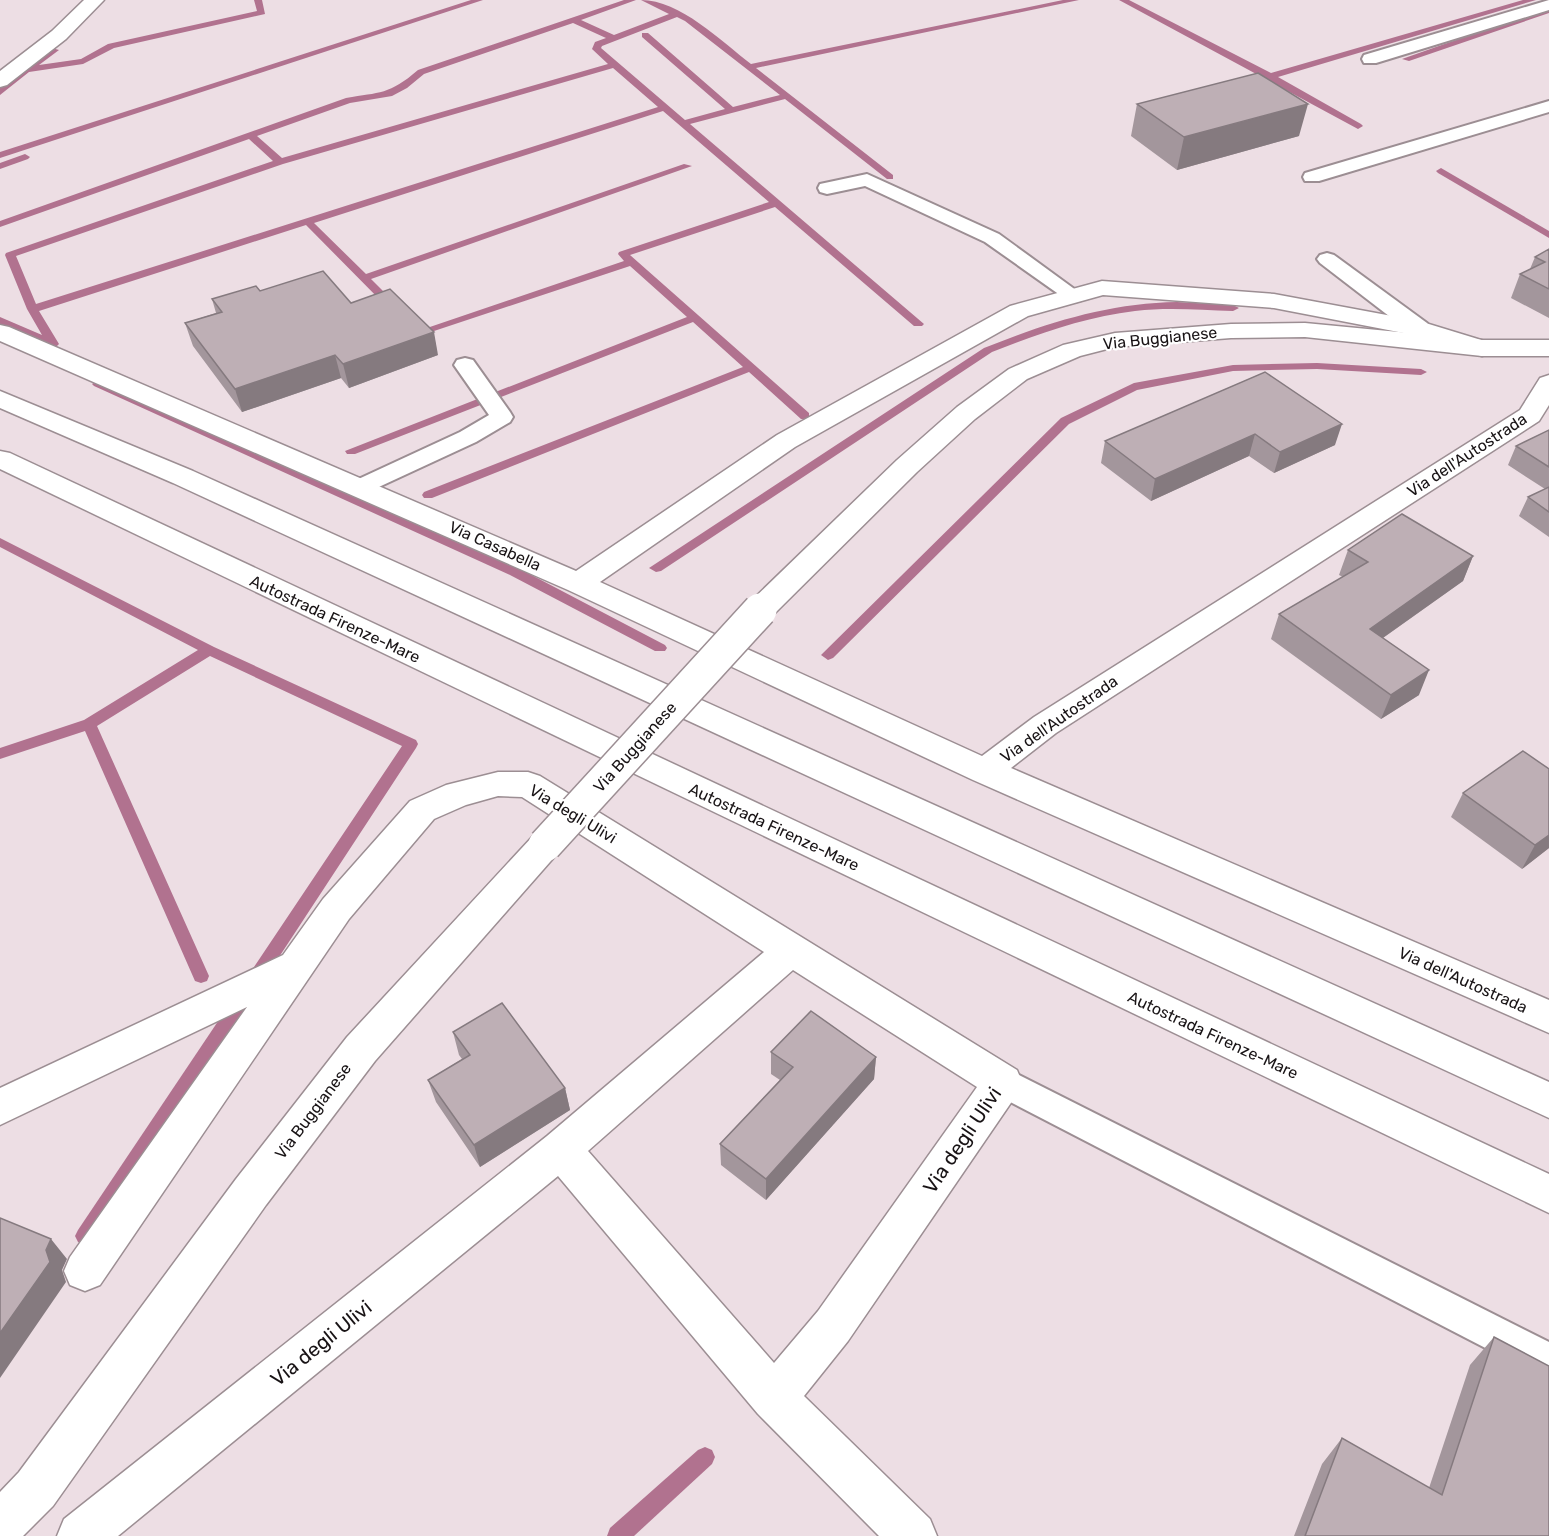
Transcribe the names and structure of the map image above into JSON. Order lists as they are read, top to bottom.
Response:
{
  "streets": {
    "main road": [
      "Via Buggianese",
      "Via dell'Autostrada",
      "Via Casabella",
      "Autostrada Firenze-Mare",
      "Via degli Ulivi"
    ]
  },
  "crossings": [
    ["Via Buggianese", "Via Casabella"],
    ["Via dell'Autostrada", "Via Casabella"]
  ]
}
